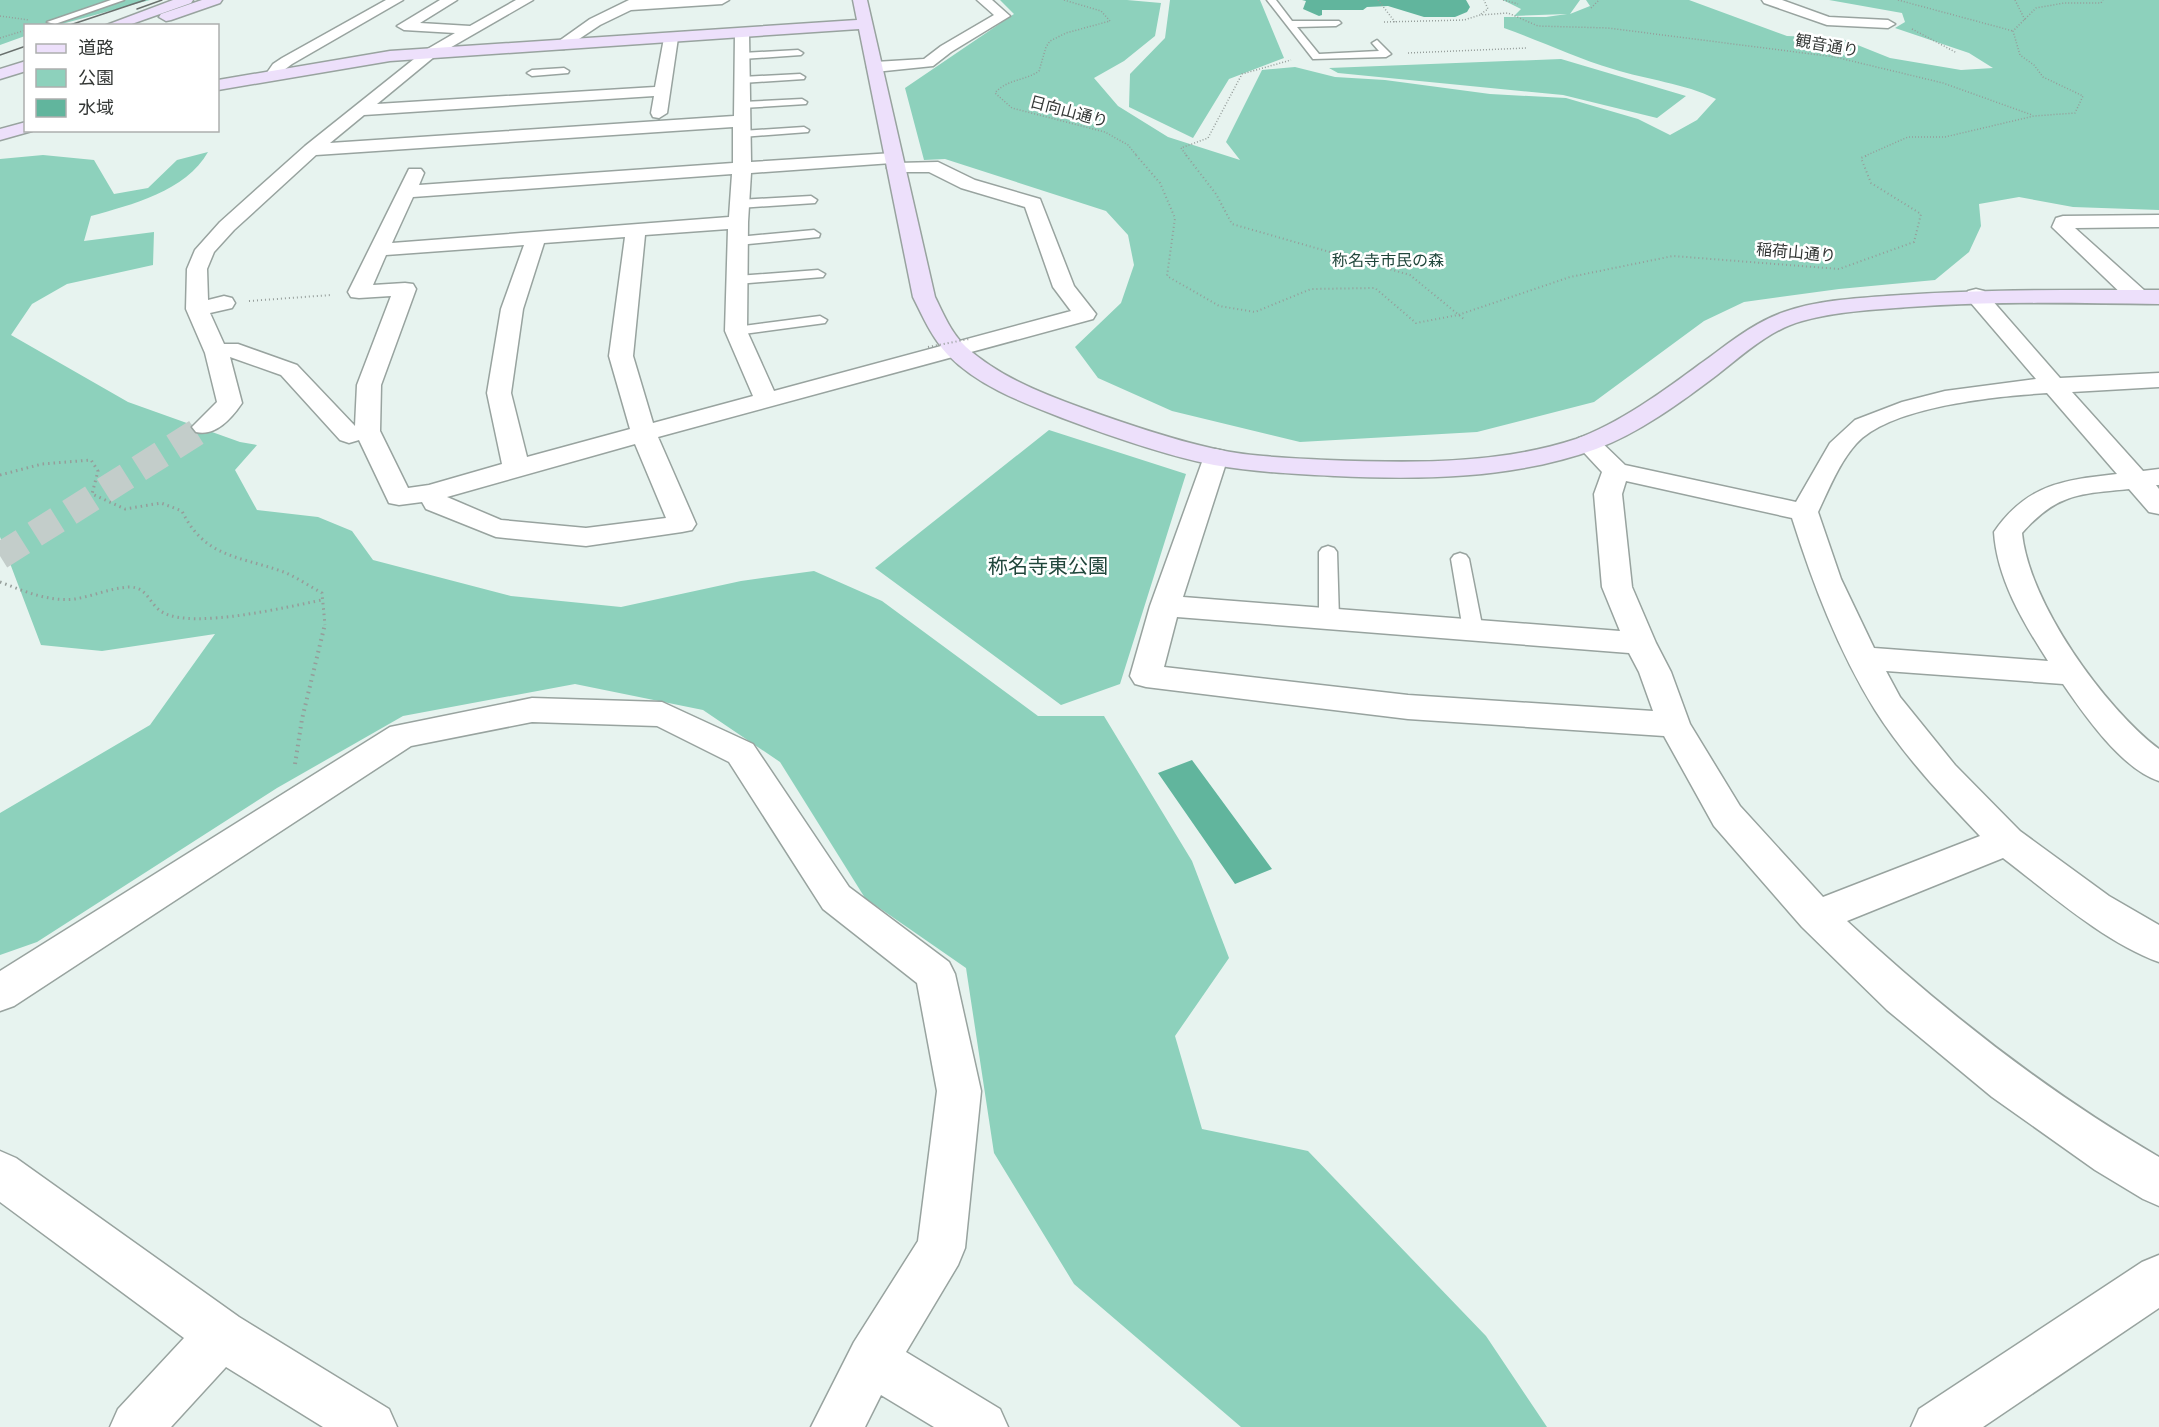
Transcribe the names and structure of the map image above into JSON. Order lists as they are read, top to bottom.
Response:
{
  "streets": {
    "path": ["観音通り", "日向山通り", "稲荷山通り"]
  },
  "crossings": [
    ["観音通り", "稲荷山通り"],
    ["日向山通り", "稲荷山通り"]
  ],
  "parks": ["称名寺市民の森", "称名寺東公園"],
  "legend": ["道路", "公園", "水域"]
}
